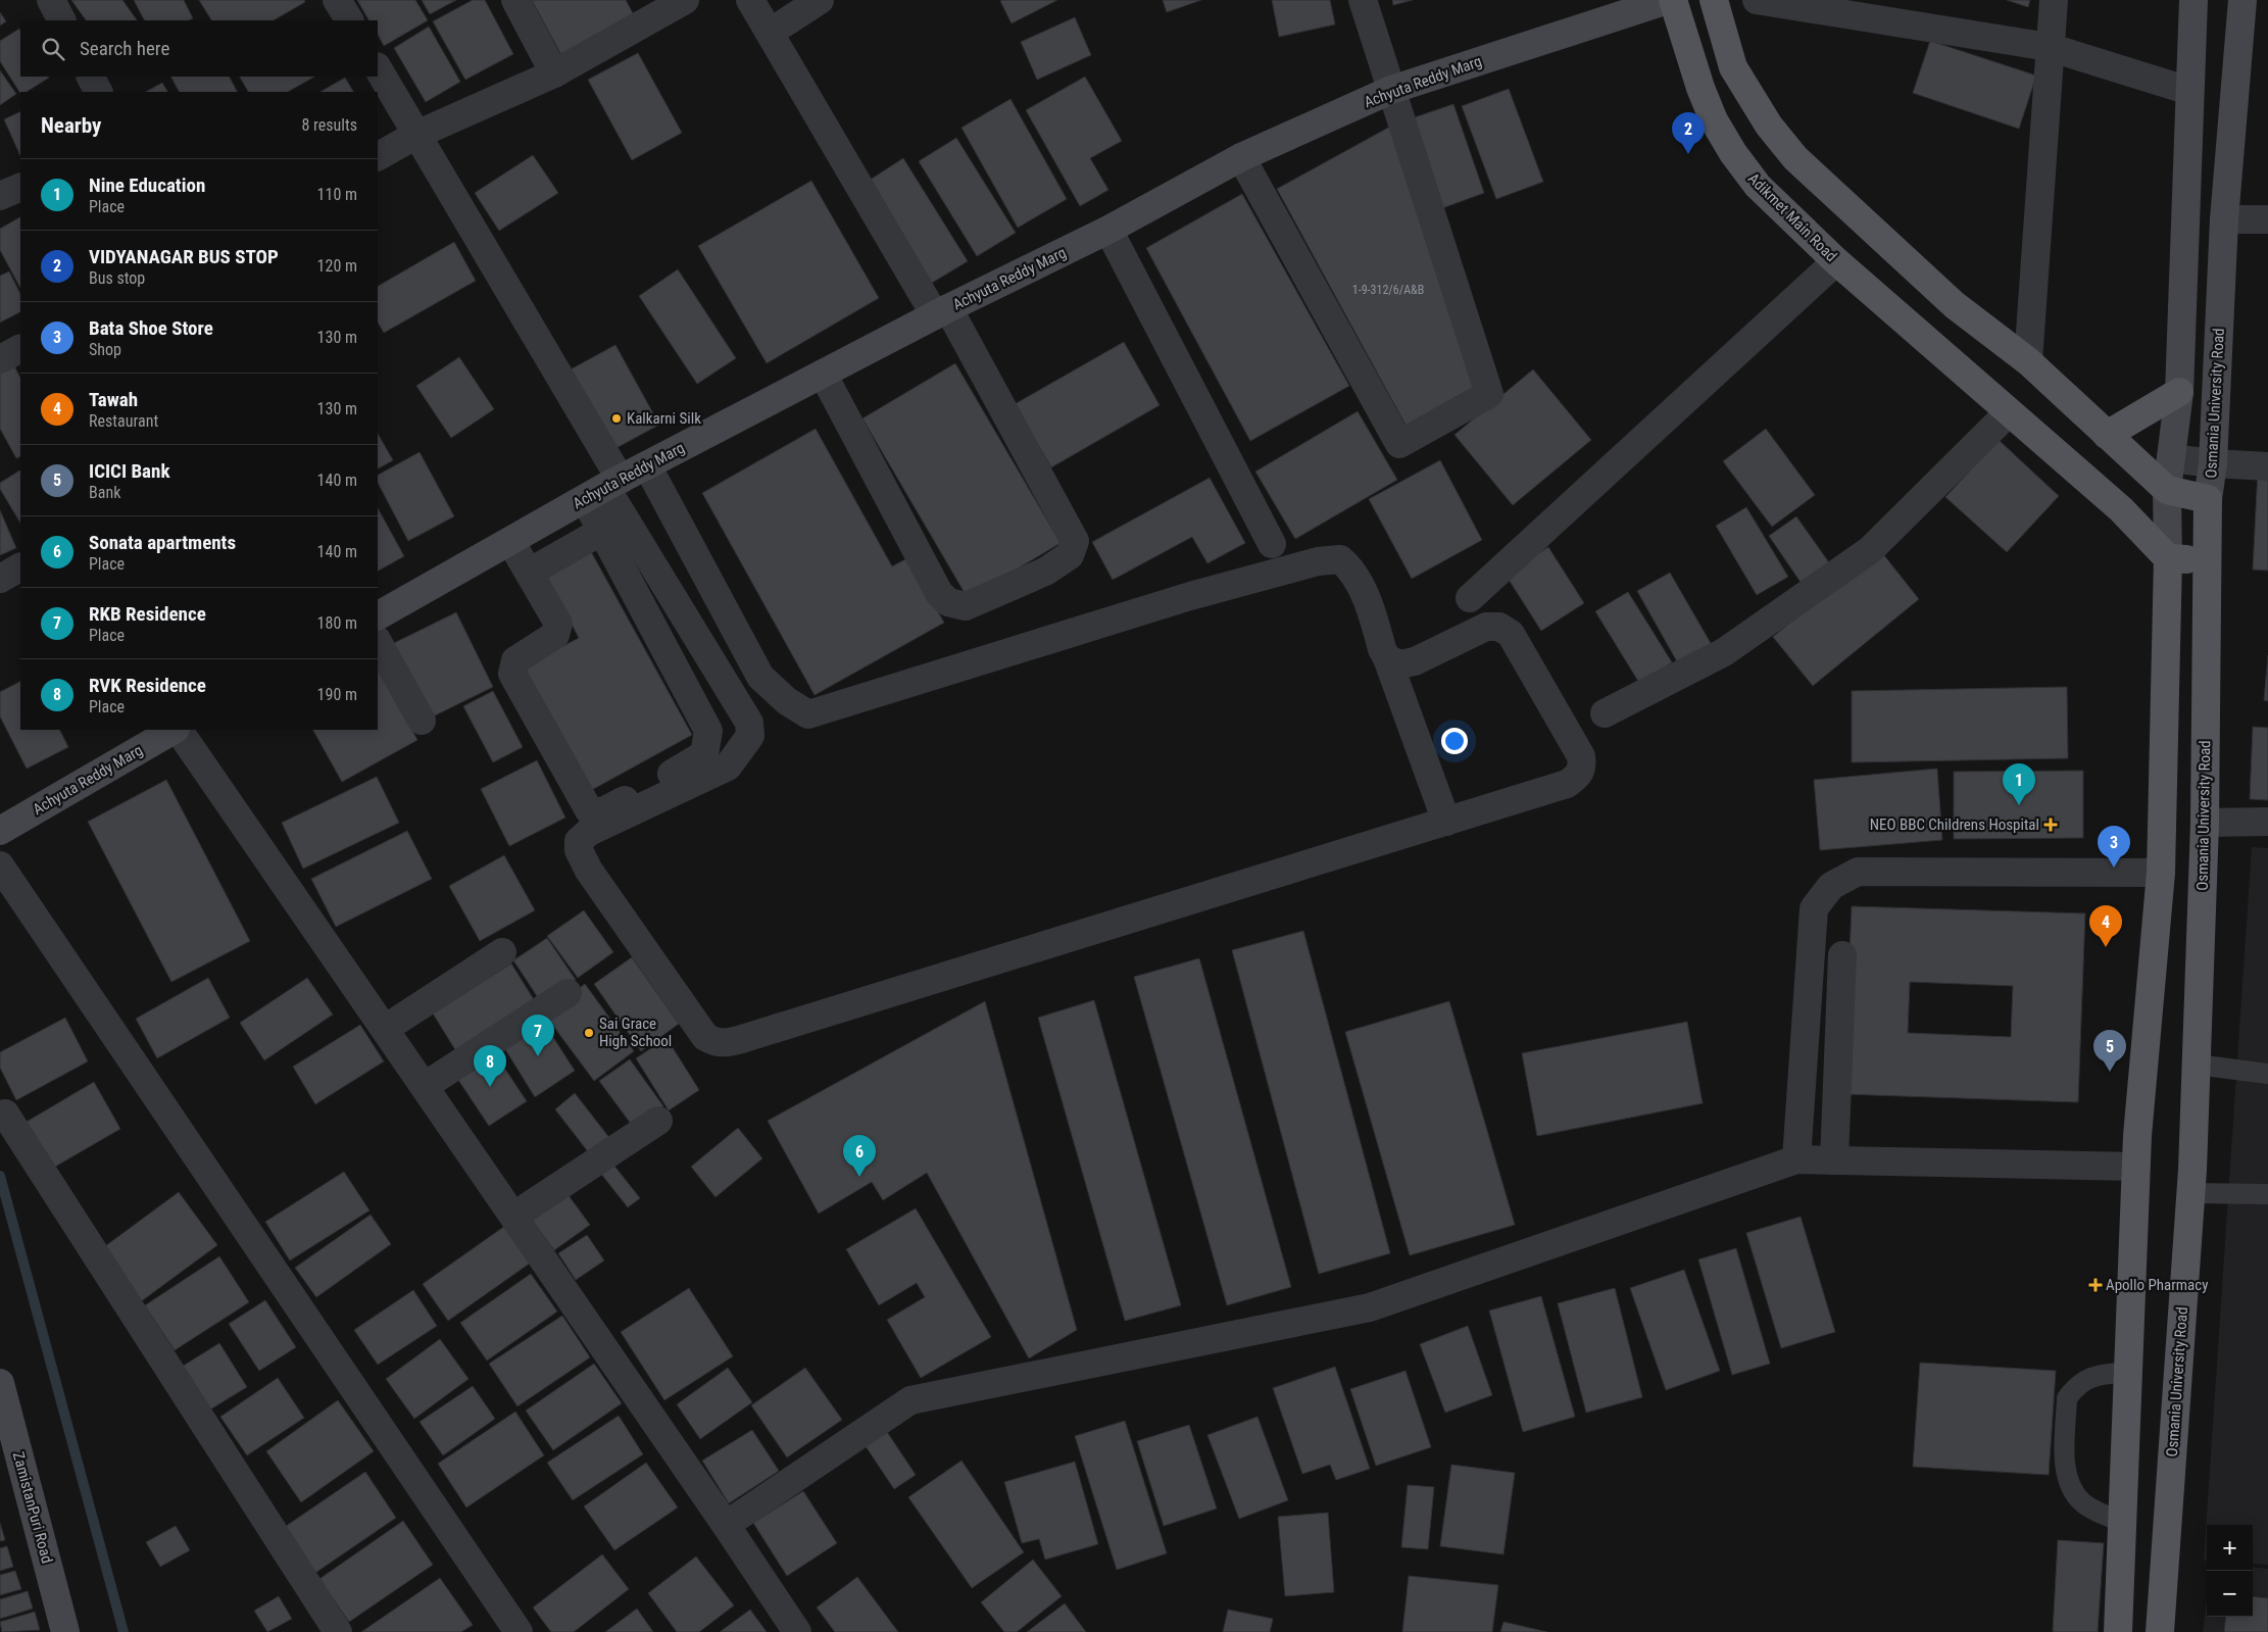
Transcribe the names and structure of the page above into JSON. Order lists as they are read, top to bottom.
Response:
{
  "streets": {
    "main road": ["Adikmet Main Road", "Osmania University Road"],
    "street": ["Achyuta Reddy Marg", "ZamistanPuri Road"]
  },
  "places": {
    "other": ["Kalkarni Silk", "Sai Grace High School"],
    "health": ["NEO BBC Childrens Hospital", "Apollo Pharmacy"]
  },
  "house_numbers": ["1-9-312/6/A&B"],
  "page": {
    "search": "Search here",
    "heading": ["Nearby", "8 results"],
    "pins": [
      "2",
      "1",
      "3",
      "4",
      "7",
      "5",
      "8",
      "6"
    ],
    "list": [
      {
        "mark": "1",
        "name": "Nine Education",
        "note": "Place",
        "value": "110 m"
      },
      {
        "mark": "2",
        "name": "VIDYANAGAR BUS STOP",
        "note": "Bus stop",
        "value": "120 m"
      },
      {
        "mark": "3",
        "name": "Bata Shoe Store",
        "note": "Shop",
        "value": "130 m"
      },
      {
        "mark": "4",
        "name": "Tawah",
        "note": "Restaurant",
        "value": "130 m"
      },
      {
        "mark": "5",
        "name": "ICICI Bank",
        "note": "Bank",
        "value": "140 m"
      },
      {
        "mark": "6",
        "name": "Sonata apartments",
        "note": "Place",
        "value": "140 m"
      },
      {
        "mark": "7",
        "name": "RKB Residence",
        "note": "Place",
        "value": "180 m"
      },
      {
        "mark": "8",
        "name": "RVK Residence",
        "note": "Place",
        "value": "190 m"
      }
    ],
    "map_buttons": ["+", "−"]
  }
}
